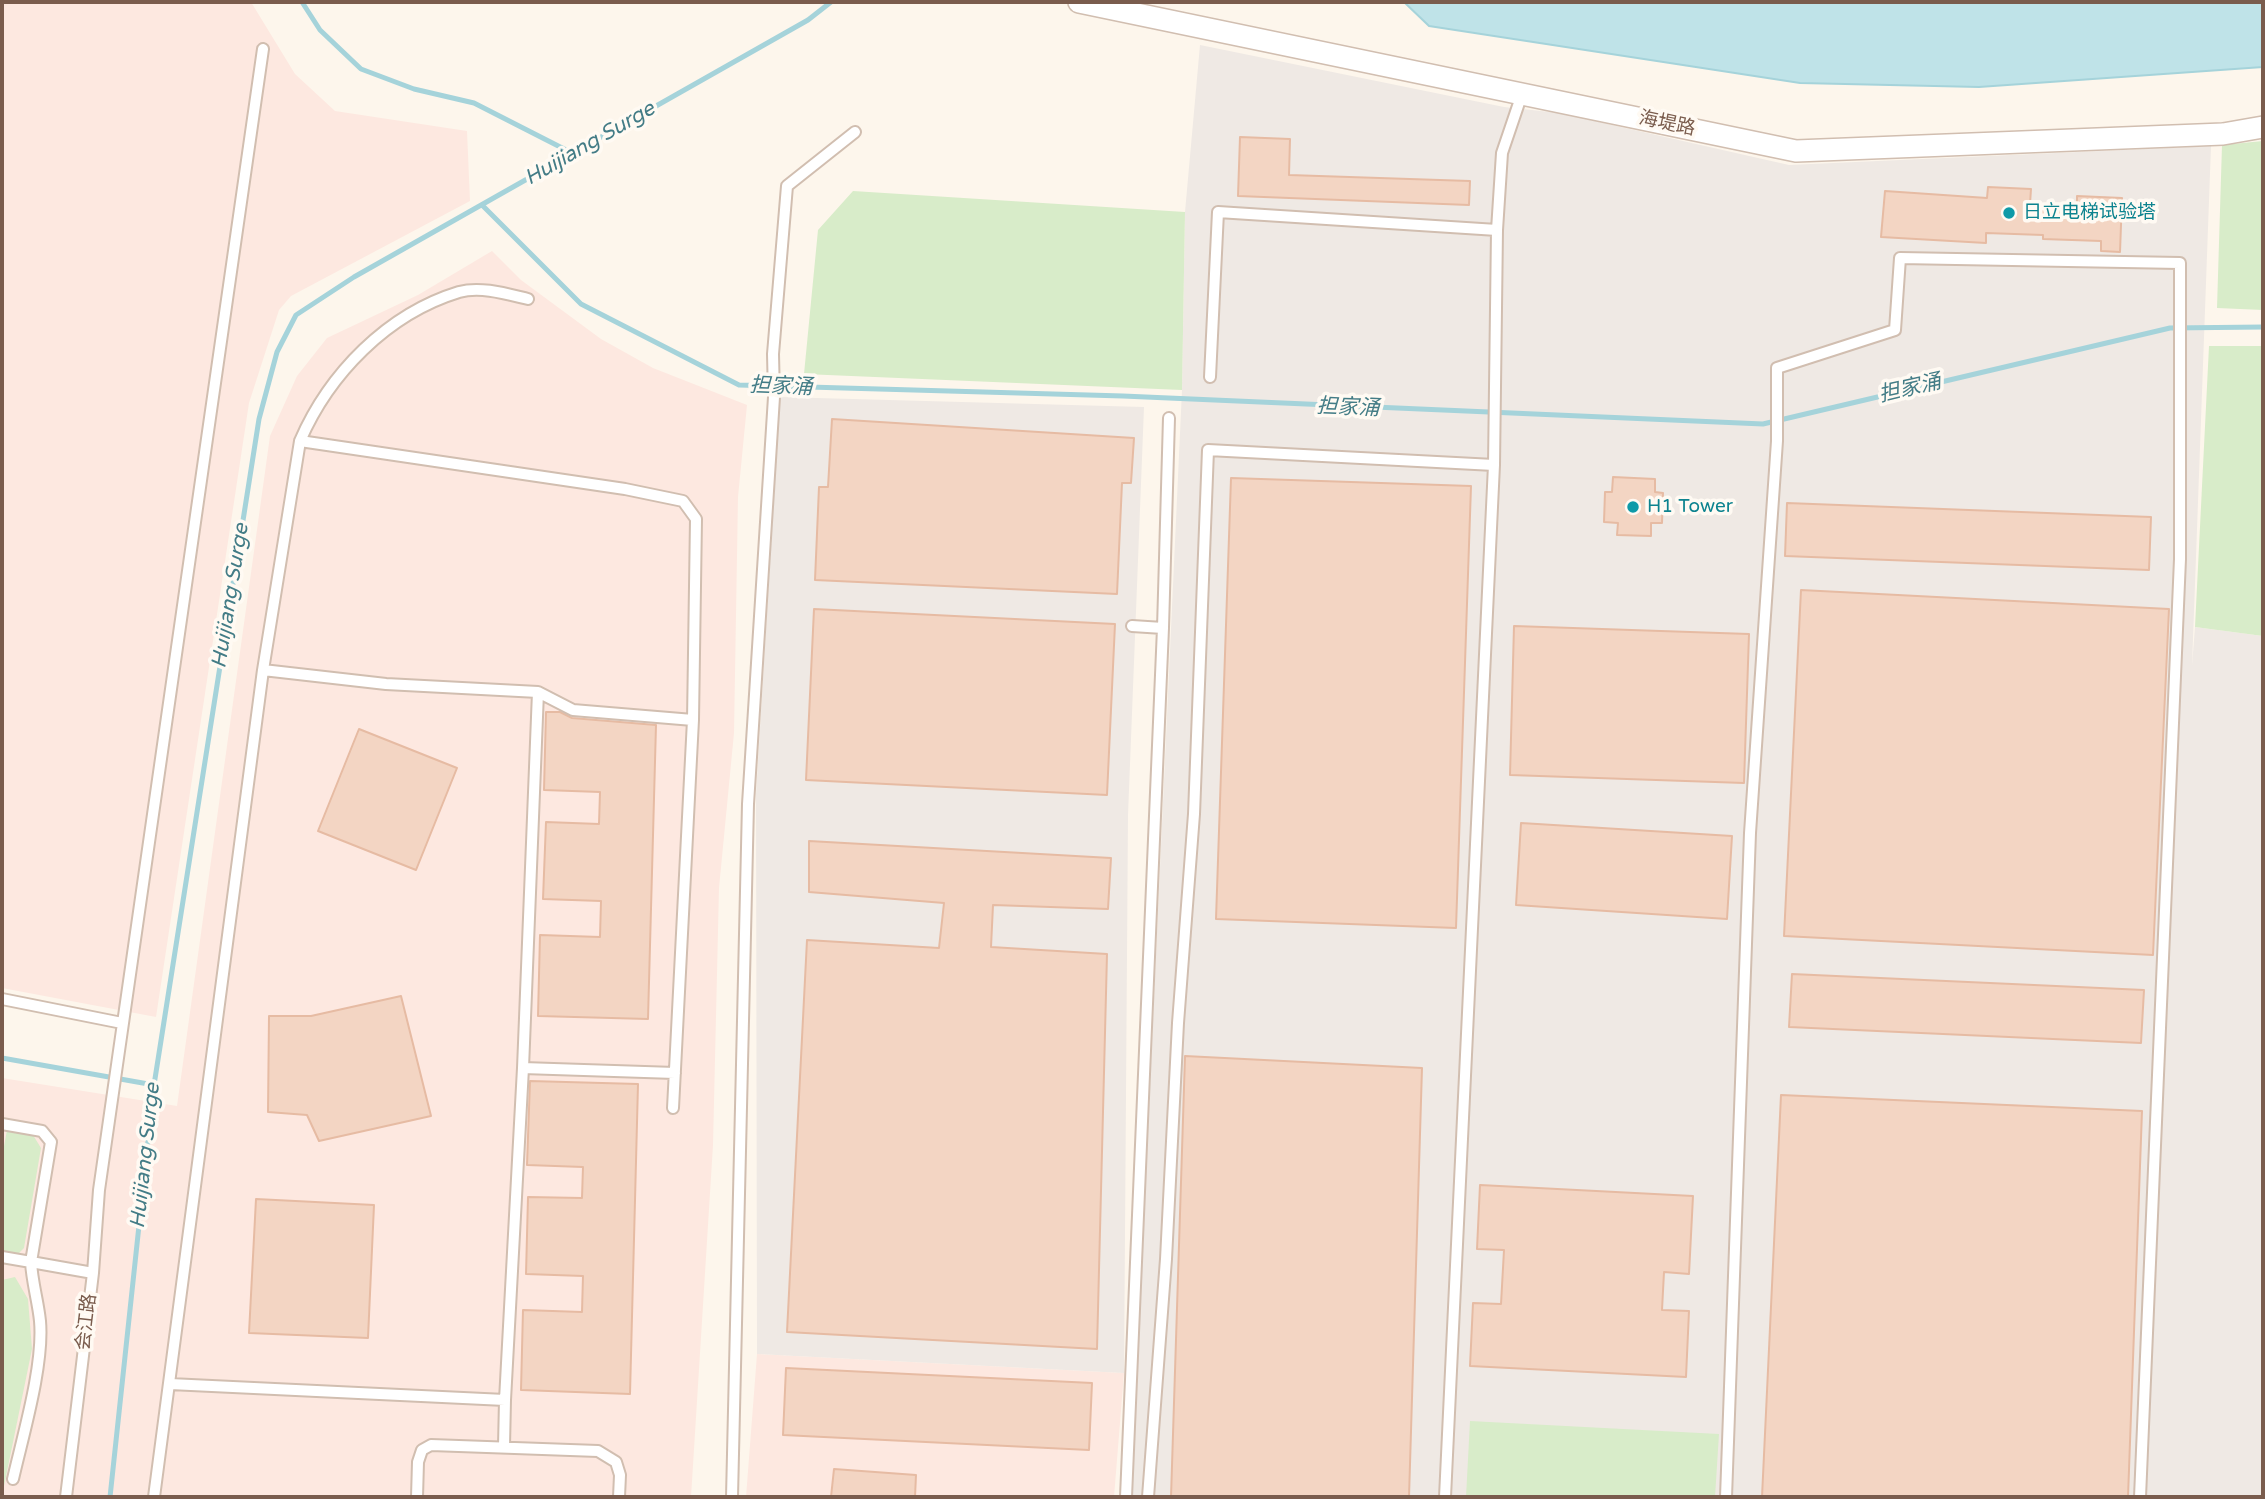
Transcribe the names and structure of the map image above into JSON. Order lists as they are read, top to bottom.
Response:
{
  "streets": {
    "street": ["海堤路"],
    "lane": ["会江路"]
  },
  "water": ["Huijiang Surge", "担家涌"],
  "places": ["日立电梯试验塔", "H1 Tower"]
}
